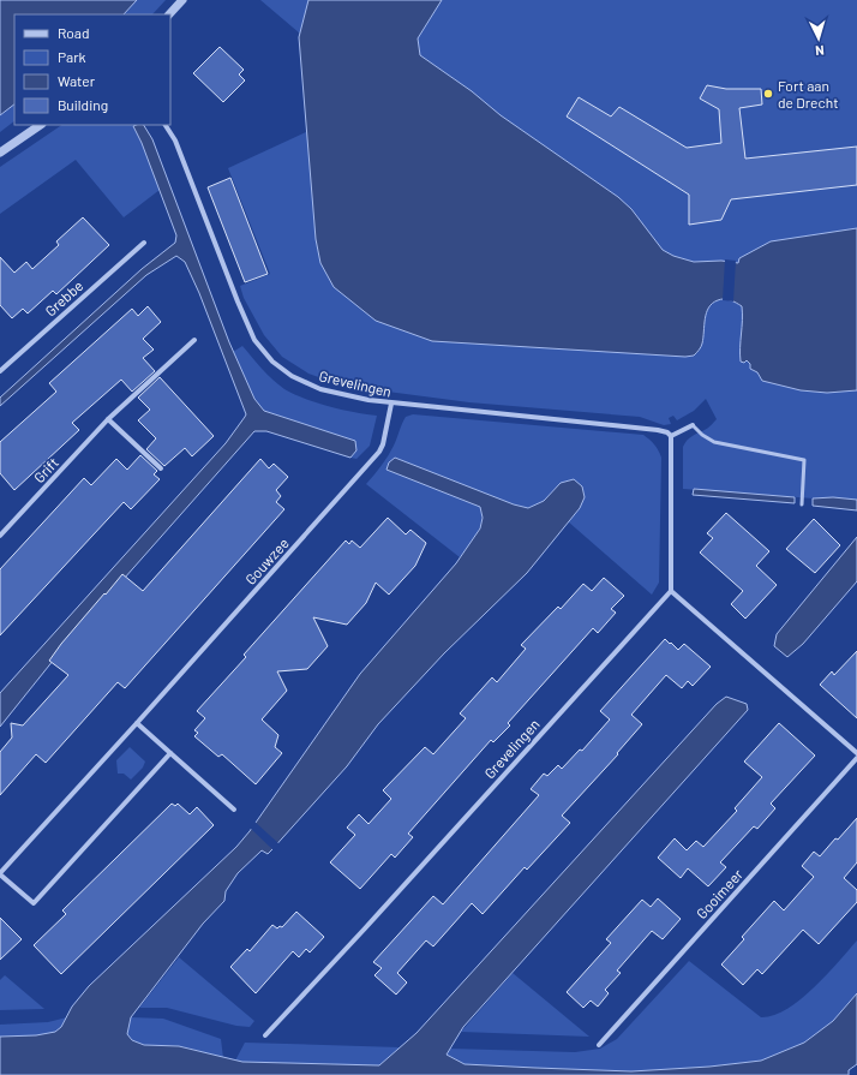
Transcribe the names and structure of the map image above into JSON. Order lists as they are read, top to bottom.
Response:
{
  "streets": {
    "street": [
      "Grebbe",
      "Grevelingen",
      "Grift",
      "Gouwzee",
      "Gooimeer"
    ]
  },
  "crossings": [
    ["Grevelingen", "Gouwzee"]
  ],
  "places": ["Fort aan de Drecht"],
  "legend": [
    "Road",
    "Park",
    "Water",
    "Building"
  ],
  "north": "bottom"
}
